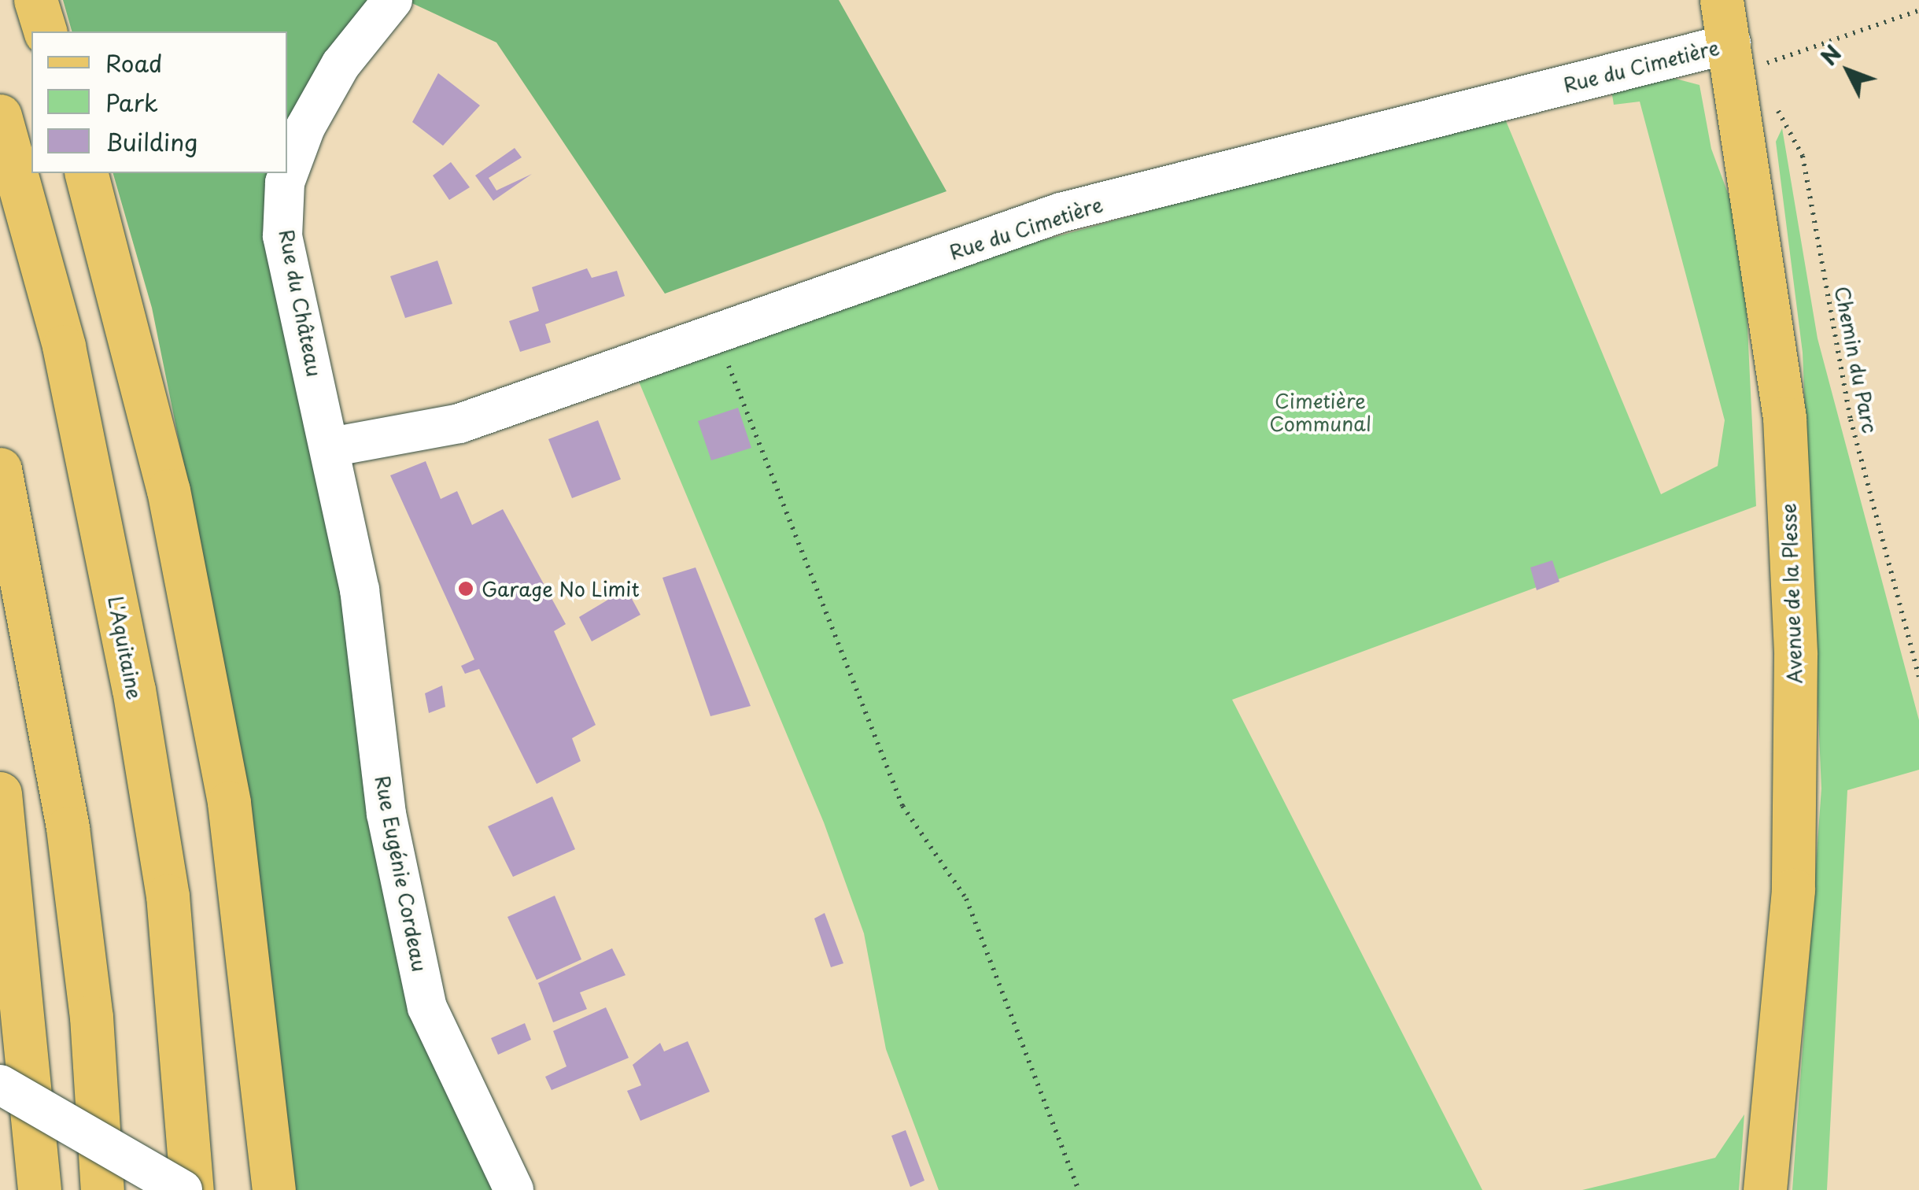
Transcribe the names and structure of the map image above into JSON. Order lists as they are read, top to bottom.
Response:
{
  "streets": {
    "main road": ["Avenue de la Plesse", "L'Aquitaine"],
    "street": ["Rue du Cimetière", "Rue du Château", "Rue Eugénie Cordeau"],
    "path": ["Chemin du Parc"]
  },
  "crossings": [
    ["Rue du Cimetière", "Rue du Château"],
    ["Rue du Cimetière", "Chemin du Parc"],
    ["Rue du Cimetière", "Avenue de la Plesse"],
    ["Rue du Cimetière", "Rue Eugénie Cordeau"],
    ["Rue du Château", "Rue Eugénie Cordeau"],
    ["Chemin du Parc", "Avenue de la Plesse"]
  ],
  "parks": ["Cimetière Communal"],
  "places": ["Garage No Limit"],
  "legend": ["Road", "Park", "Building"],
  "north": "top left"
}
